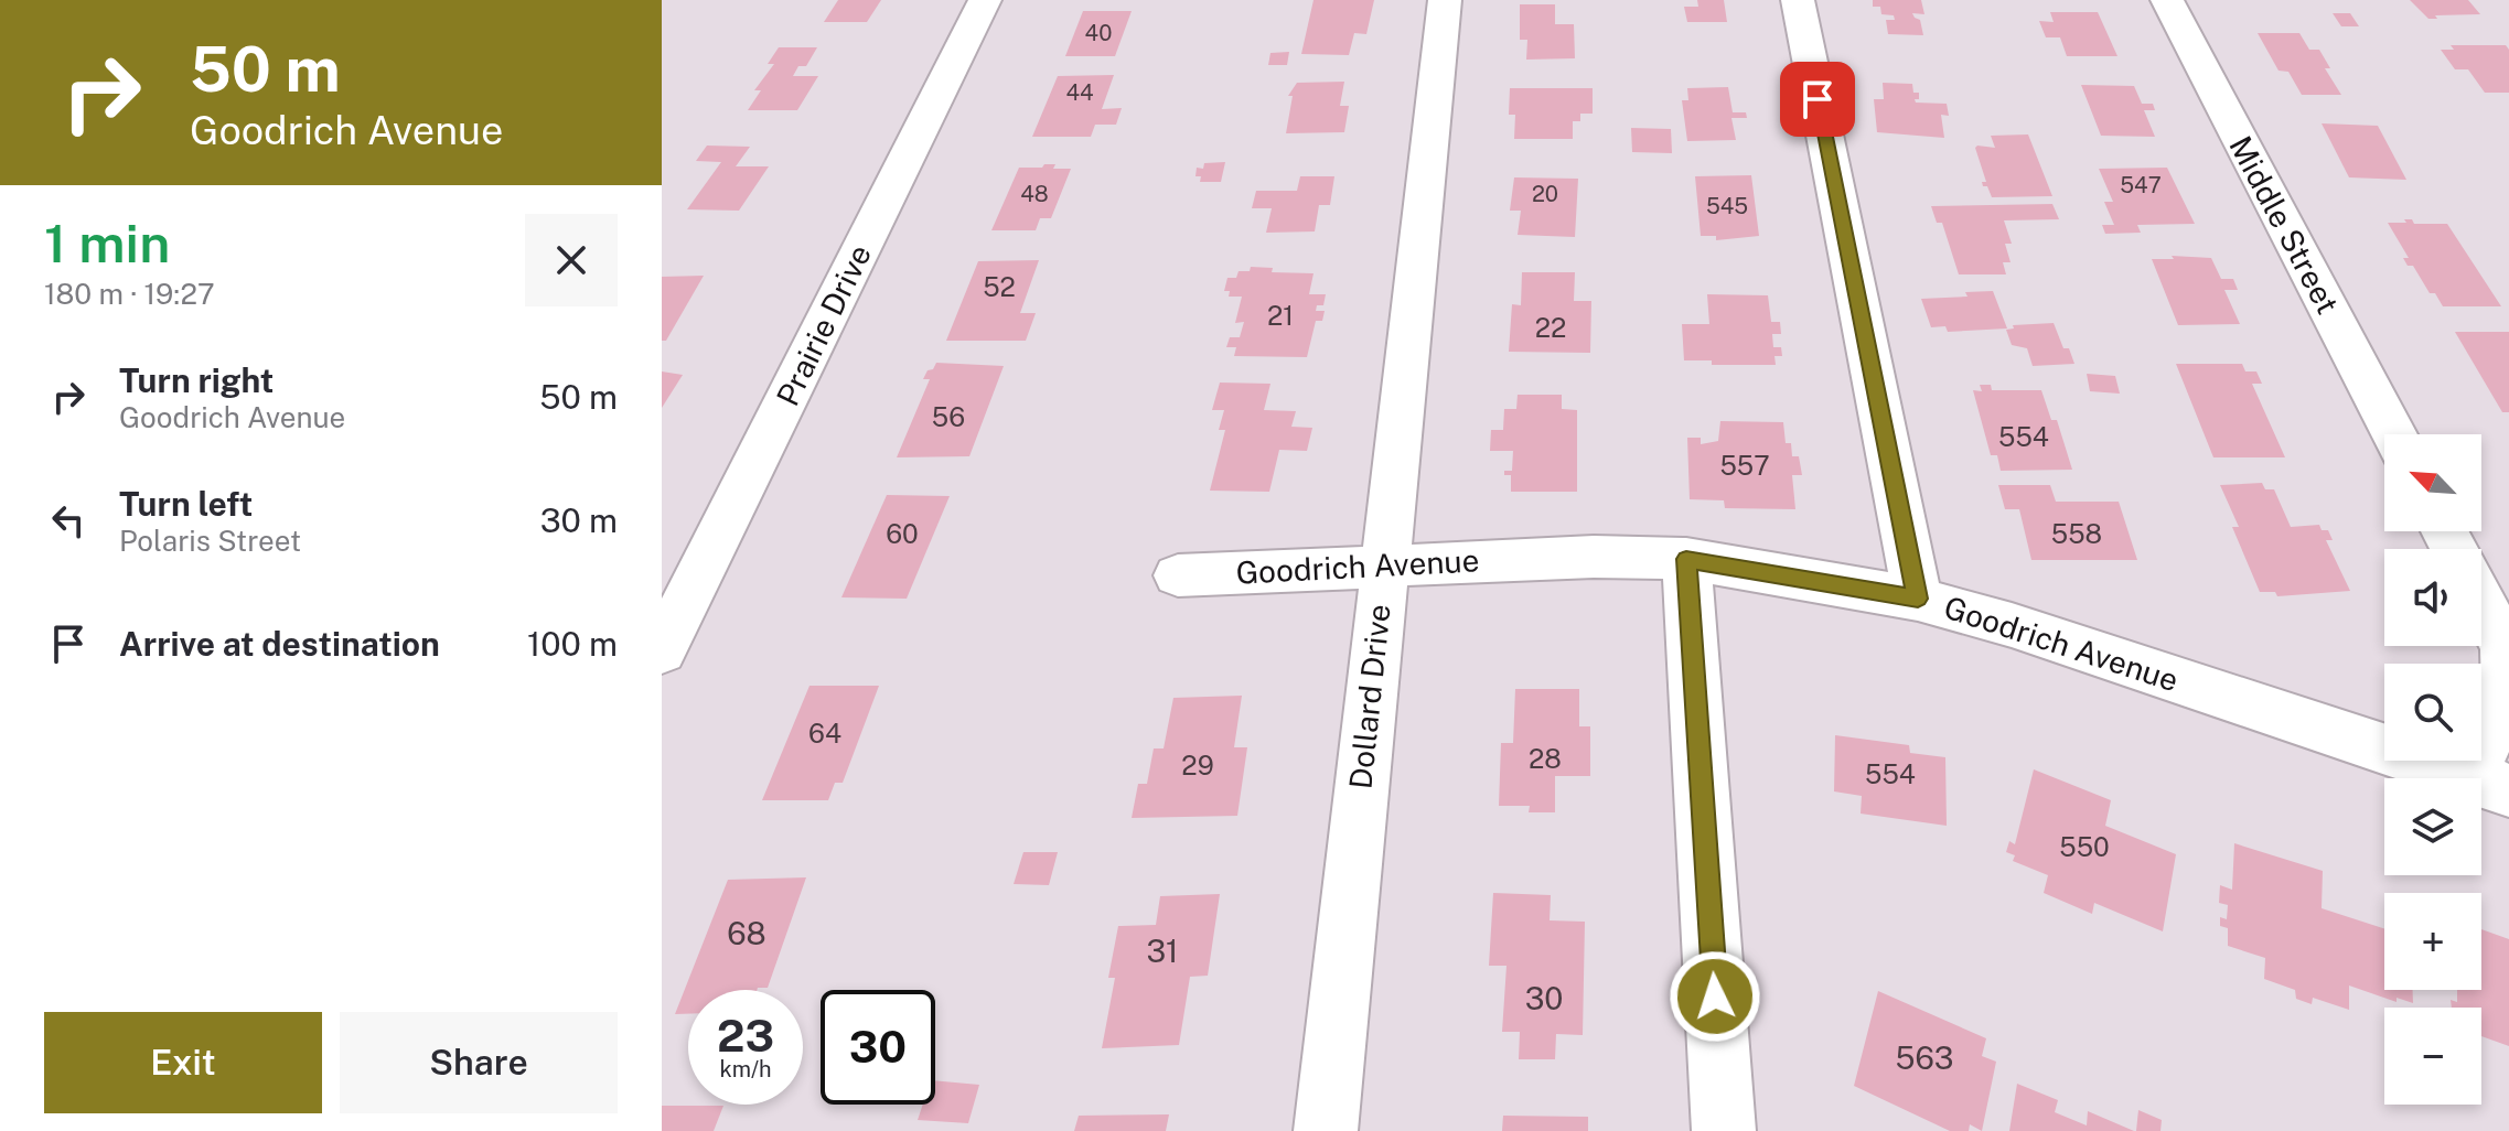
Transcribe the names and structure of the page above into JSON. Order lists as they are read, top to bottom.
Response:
{
  "streets": {
    "street": [
      "Middle Street",
      "Prairie Drive",
      "Goodrich Avenue",
      "Dollard Drive"
    ]
  },
  "crossings": [
    ["Goodrich Avenue", "Dollard Drive"]
  ],
  "house_numbers": [
    "40",
    "44",
    "547",
    "48",
    "20",
    "545",
    "52",
    "21",
    "22",
    "56",
    "554",
    "557",
    "60",
    "558",
    "64",
    "28",
    "29",
    "554",
    "550",
    "68",
    "31",
    "30",
    "563"
  ],
  "north": "top left",
  "page": {
    "turn": ["50 m", "Goodrich Avenue"],
    "heading": ["1 min", "180 m · 19:27"],
    "list": [
      {
        "name": "Turn right",
        "note": "Goodrich Avenue",
        "value": "50 m"
      },
      {
        "name": "Turn left",
        "note": "Polaris Street",
        "value": "30 m"
      },
      {
        "name": "Arrive at destination",
        "value": "100 m"
      }
    ],
    "map_buttons": ["+", "−"],
    "speed": "23 km/h",
    "limit": "30",
    "buttons": ["Exit", "Share"]
  }
}
